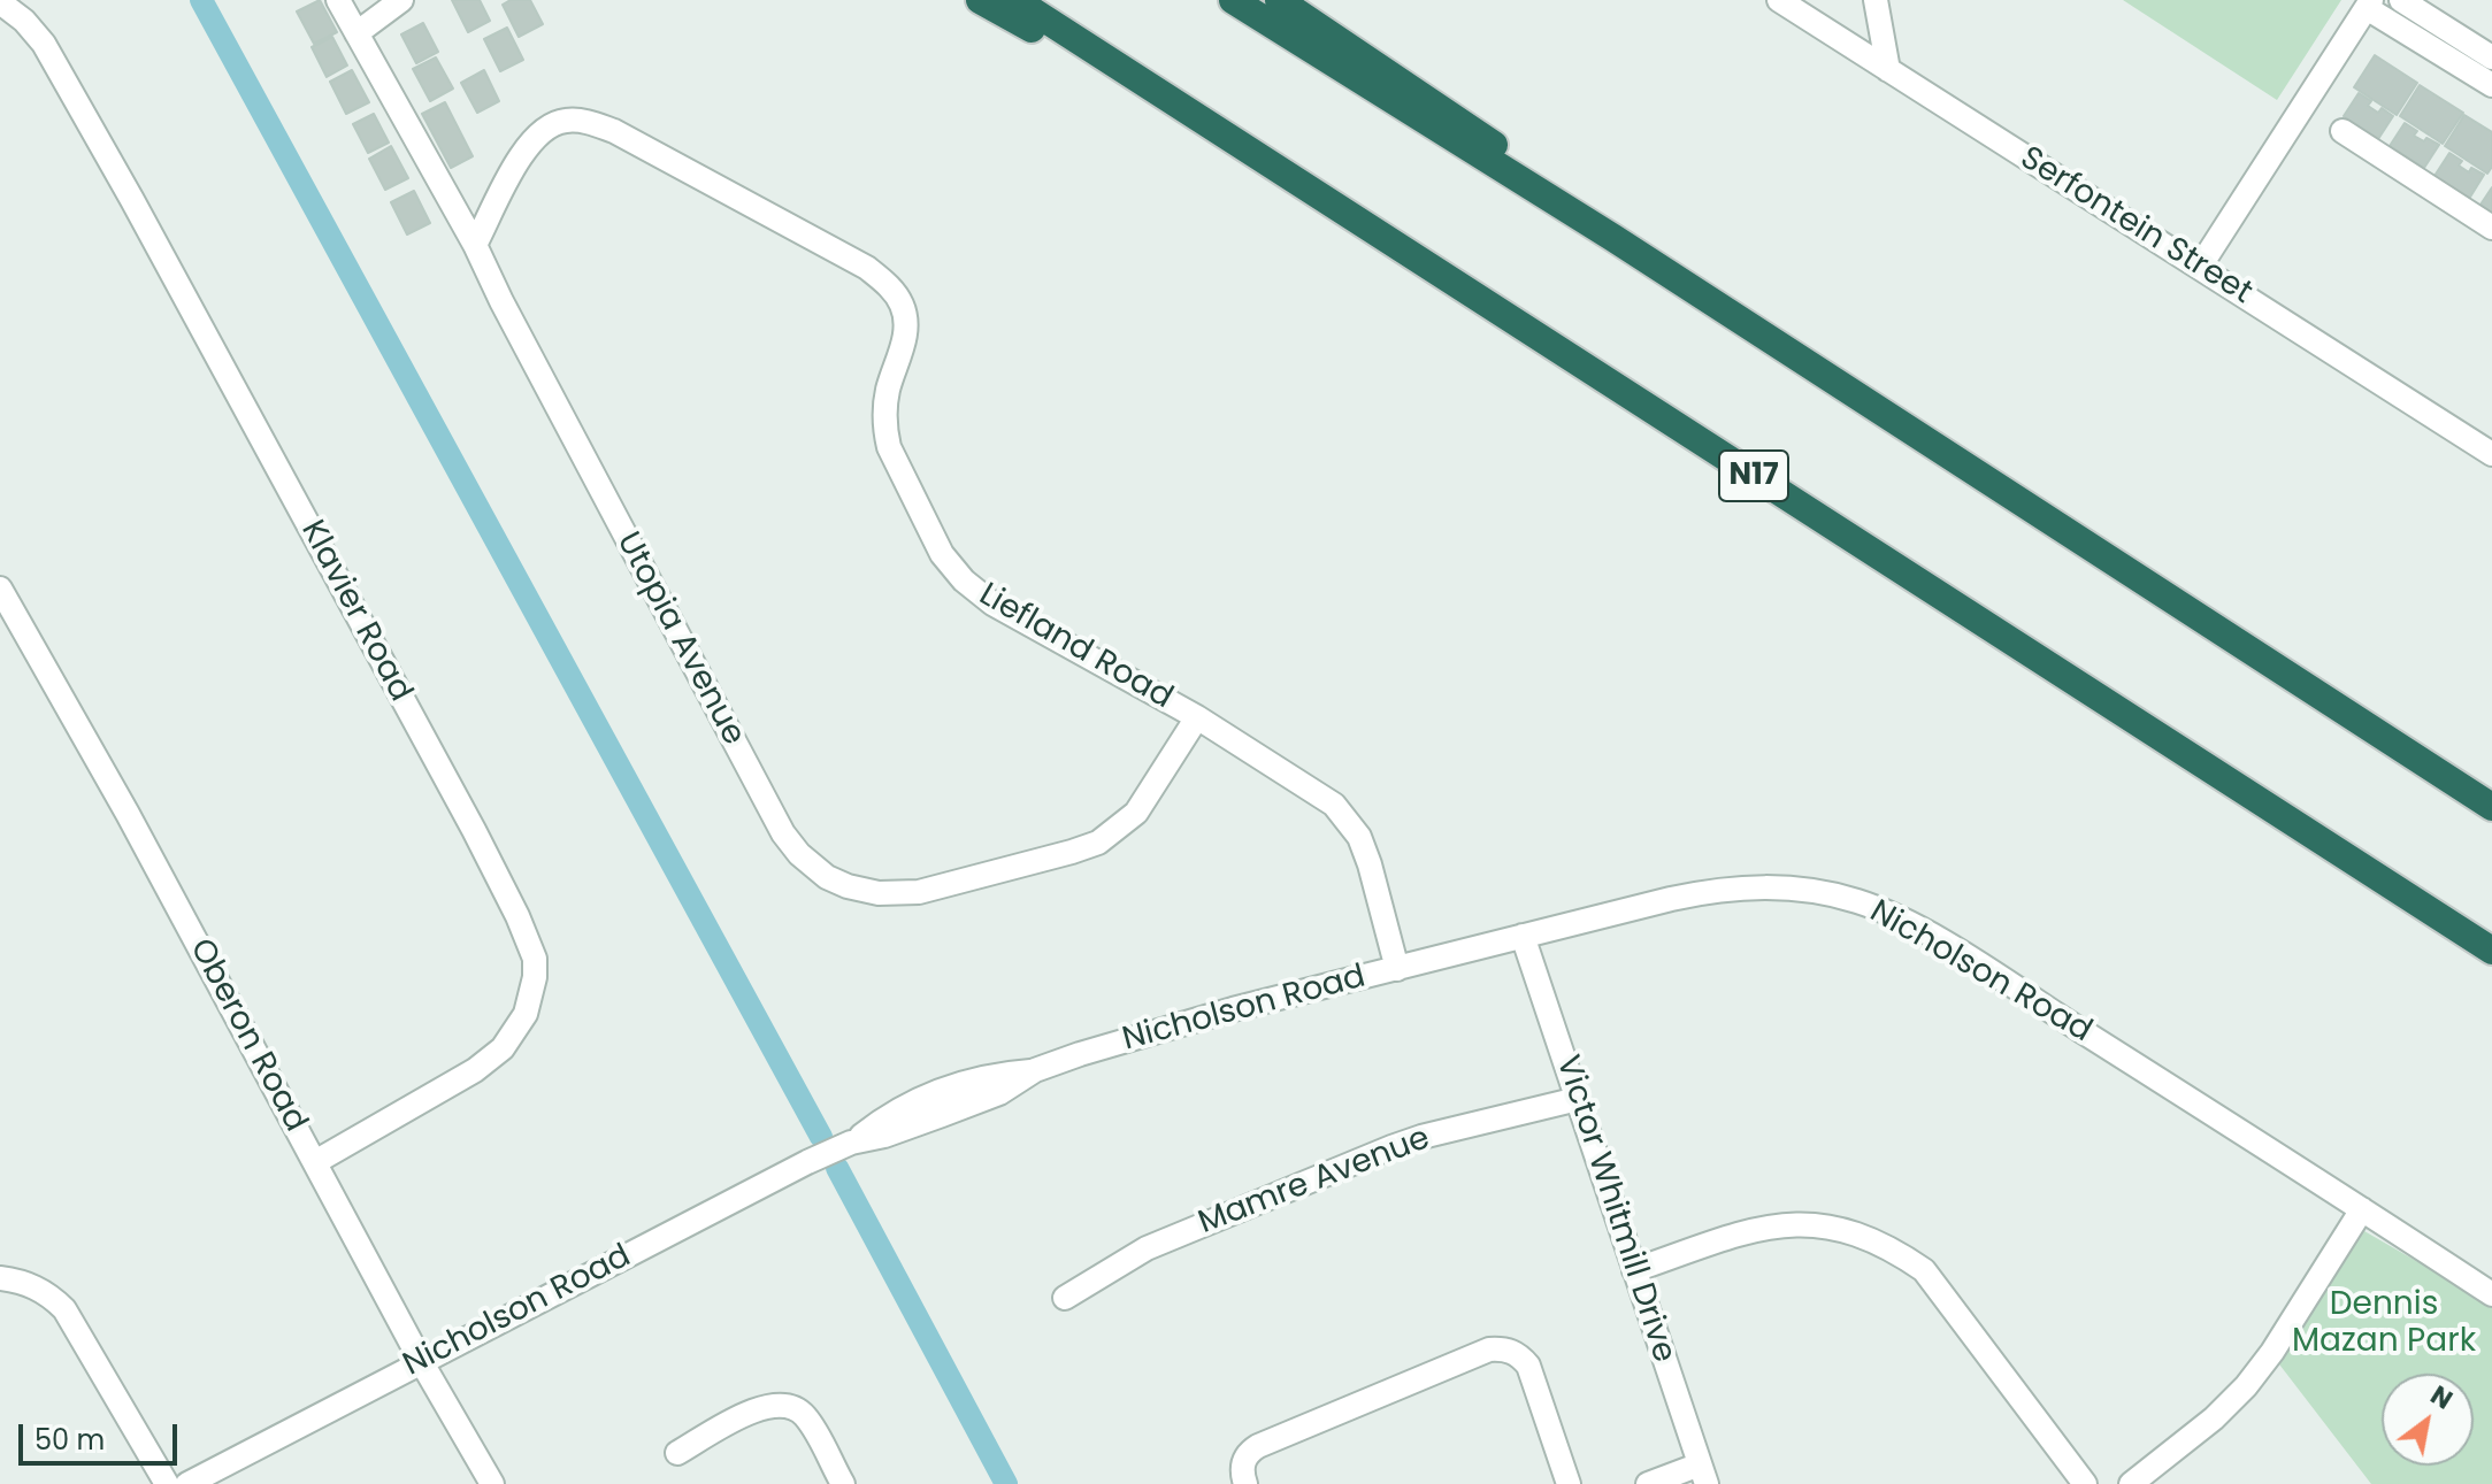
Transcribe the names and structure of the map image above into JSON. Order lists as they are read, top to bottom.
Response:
{
  "streets": {
    "highway": ["N17"],
    "street": [
      "Serfontein Street",
      "Klavier Road",
      "Utopia Avenue",
      "Liefland Road",
      "Nicholson Road",
      "Oberon Road",
      "Mamre Avenue",
      "Victor Whitmill Drive"
    ]
  },
  "crossings": [
    ["Klavier Road", "Oberon Road"],
    ["Utopia Avenue", "Liefland Road"],
    ["Liefland Road", "Nicholson Road"],
    ["Nicholson Road", "Oberon Road"],
    ["Nicholson Road", "Victor Whitmill Drive"],
    ["Mamre Avenue", "Victor Whitmill Drive"]
  ],
  "parks": ["Dennis Mazan Park"],
  "scale_bar": "50 m",
  "north": "top right"
}
